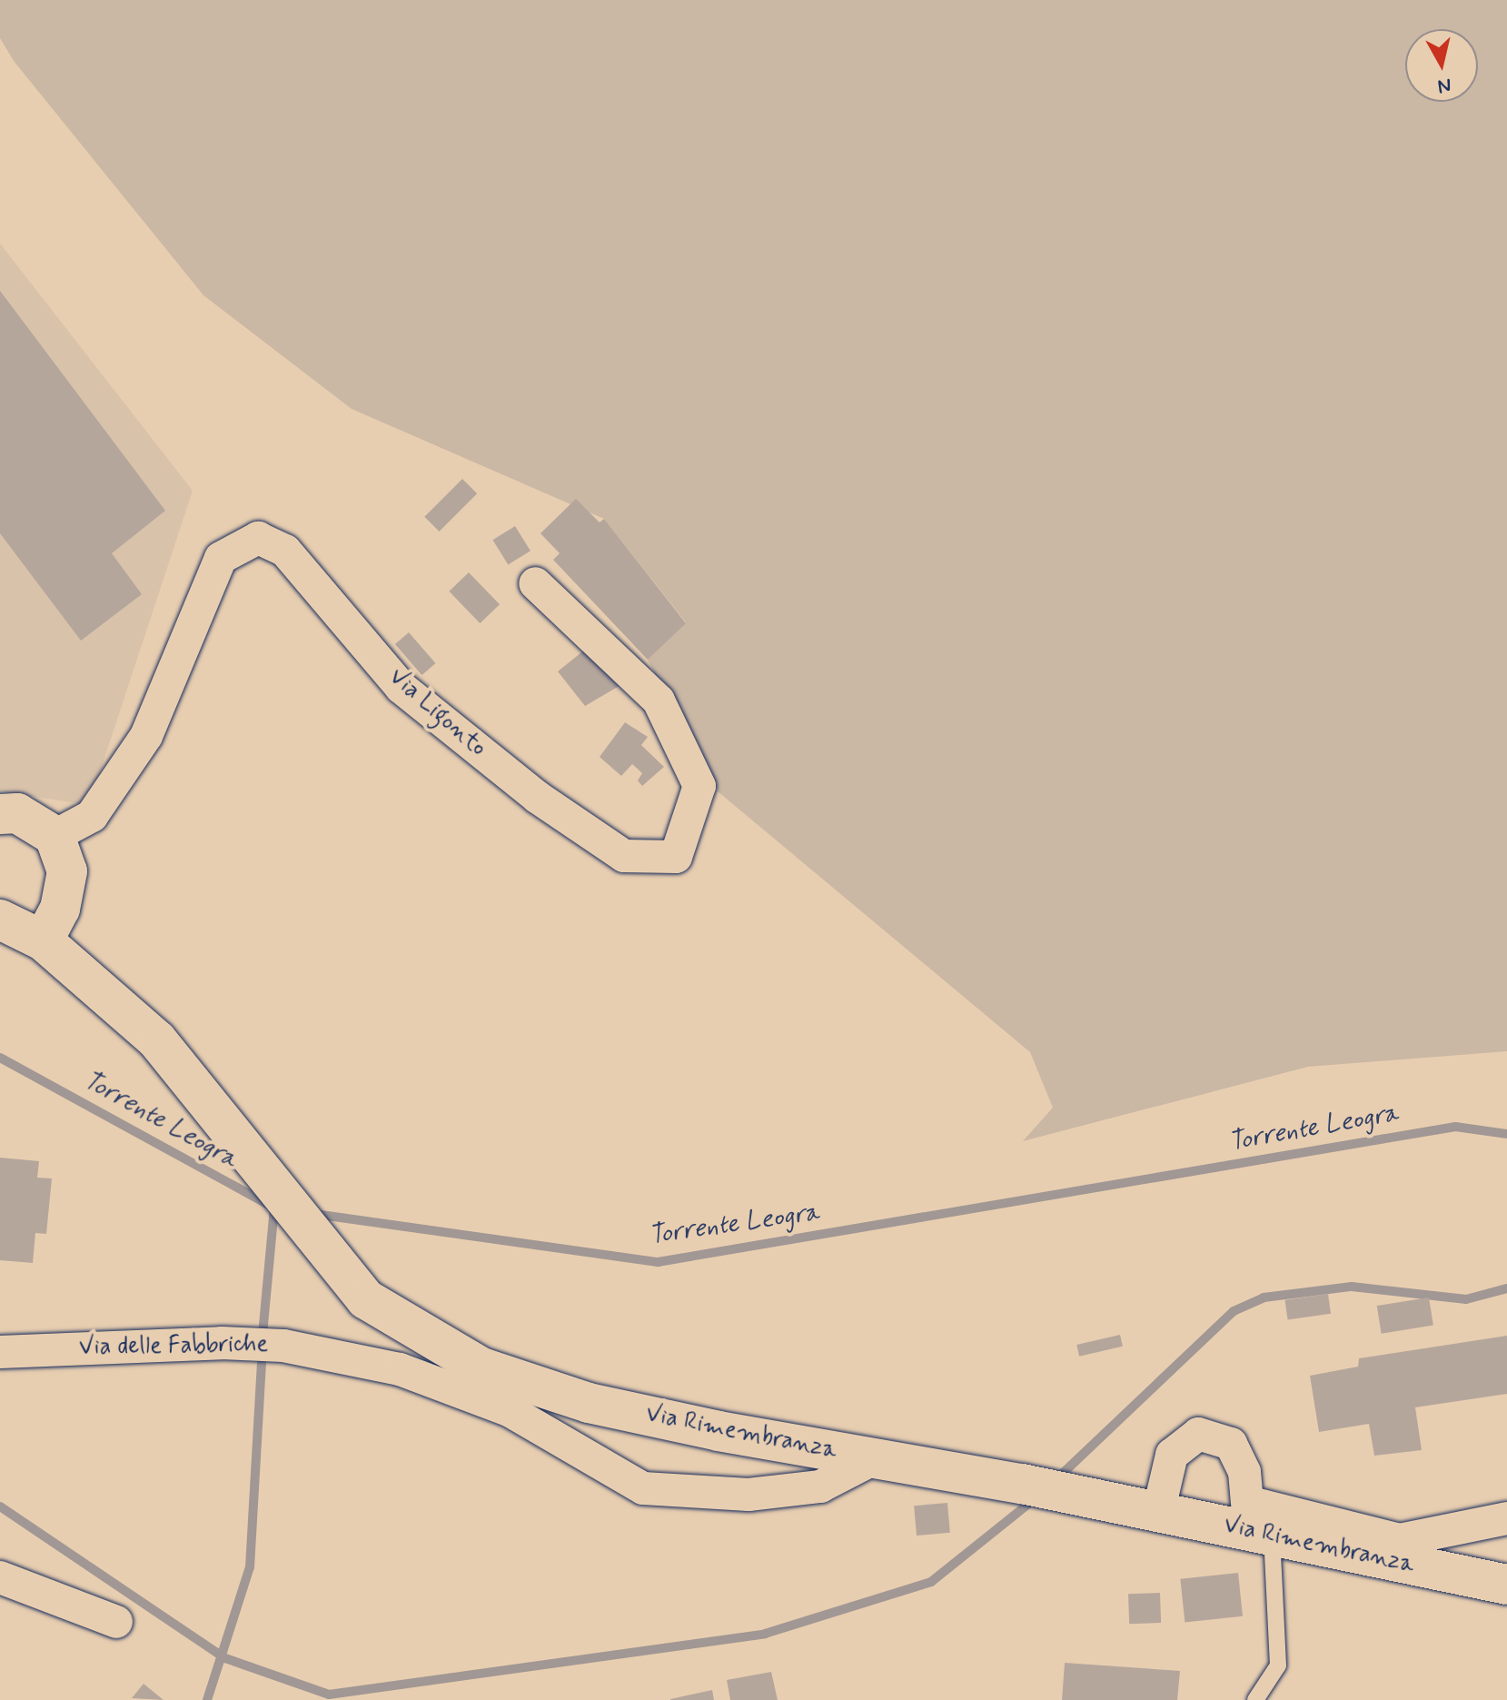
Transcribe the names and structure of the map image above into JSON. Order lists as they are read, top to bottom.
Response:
{
  "streets": {
    "main road": ["Via Rimembranza"],
    "street": ["Via Ligonto", "Via delle Fabbriche"]
  },
  "crossings": [
    ["Via delle Fabbriche", "Via Rimembranza"]
  ],
  "water": ["Torrente Leogra"],
  "north": "bottom"
}
